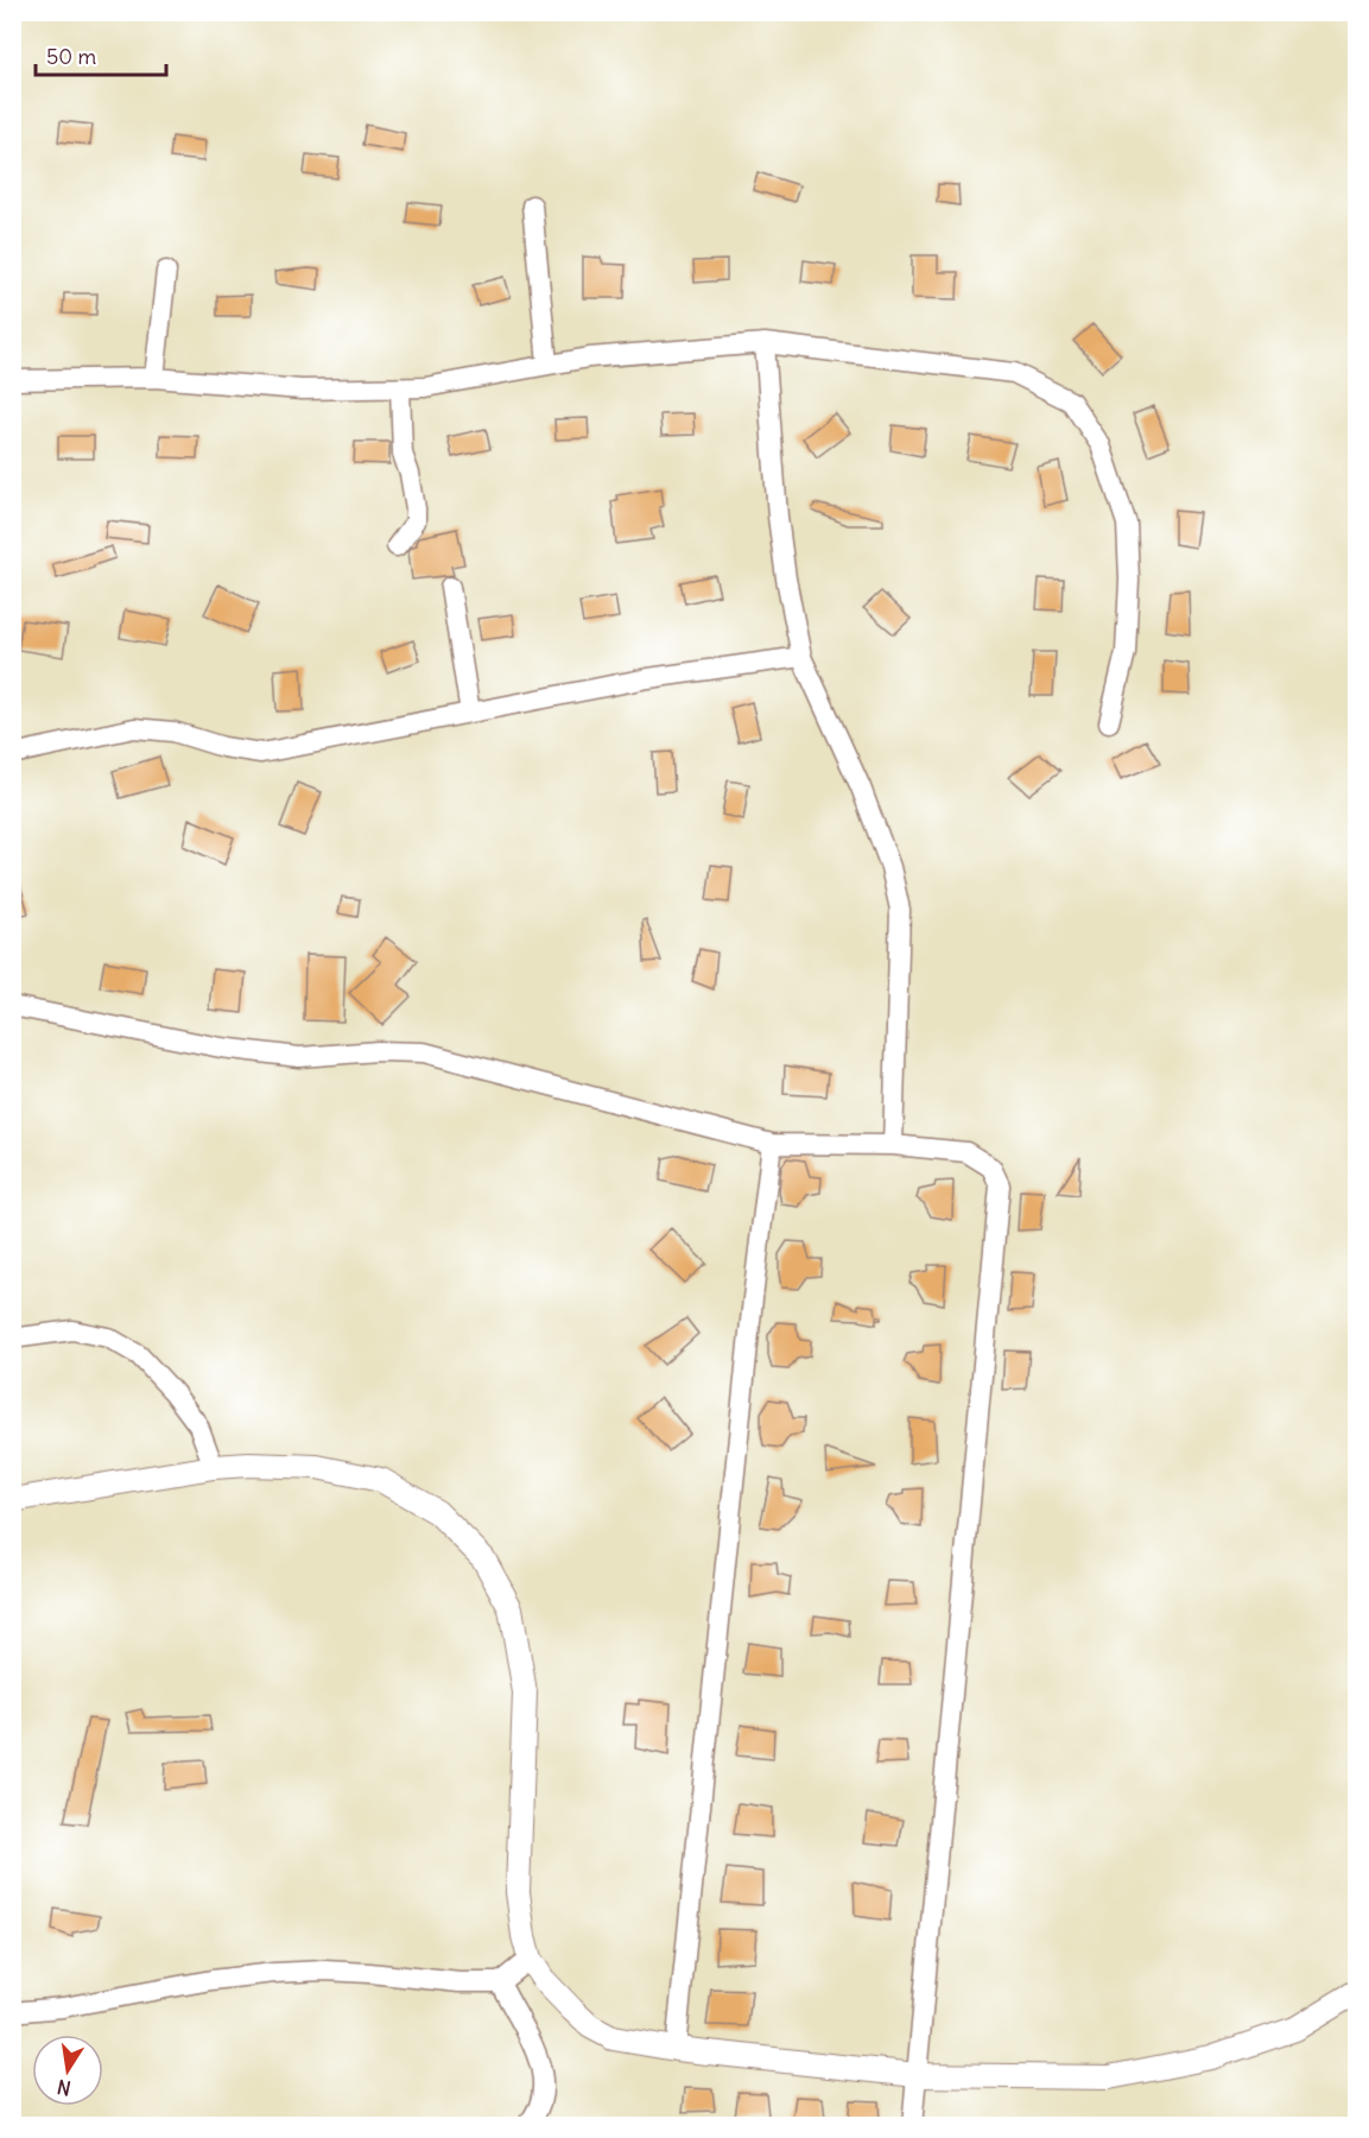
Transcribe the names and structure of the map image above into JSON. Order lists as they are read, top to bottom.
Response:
{
  "scale_bar": "50 m",
  "north": "bottom"
}
